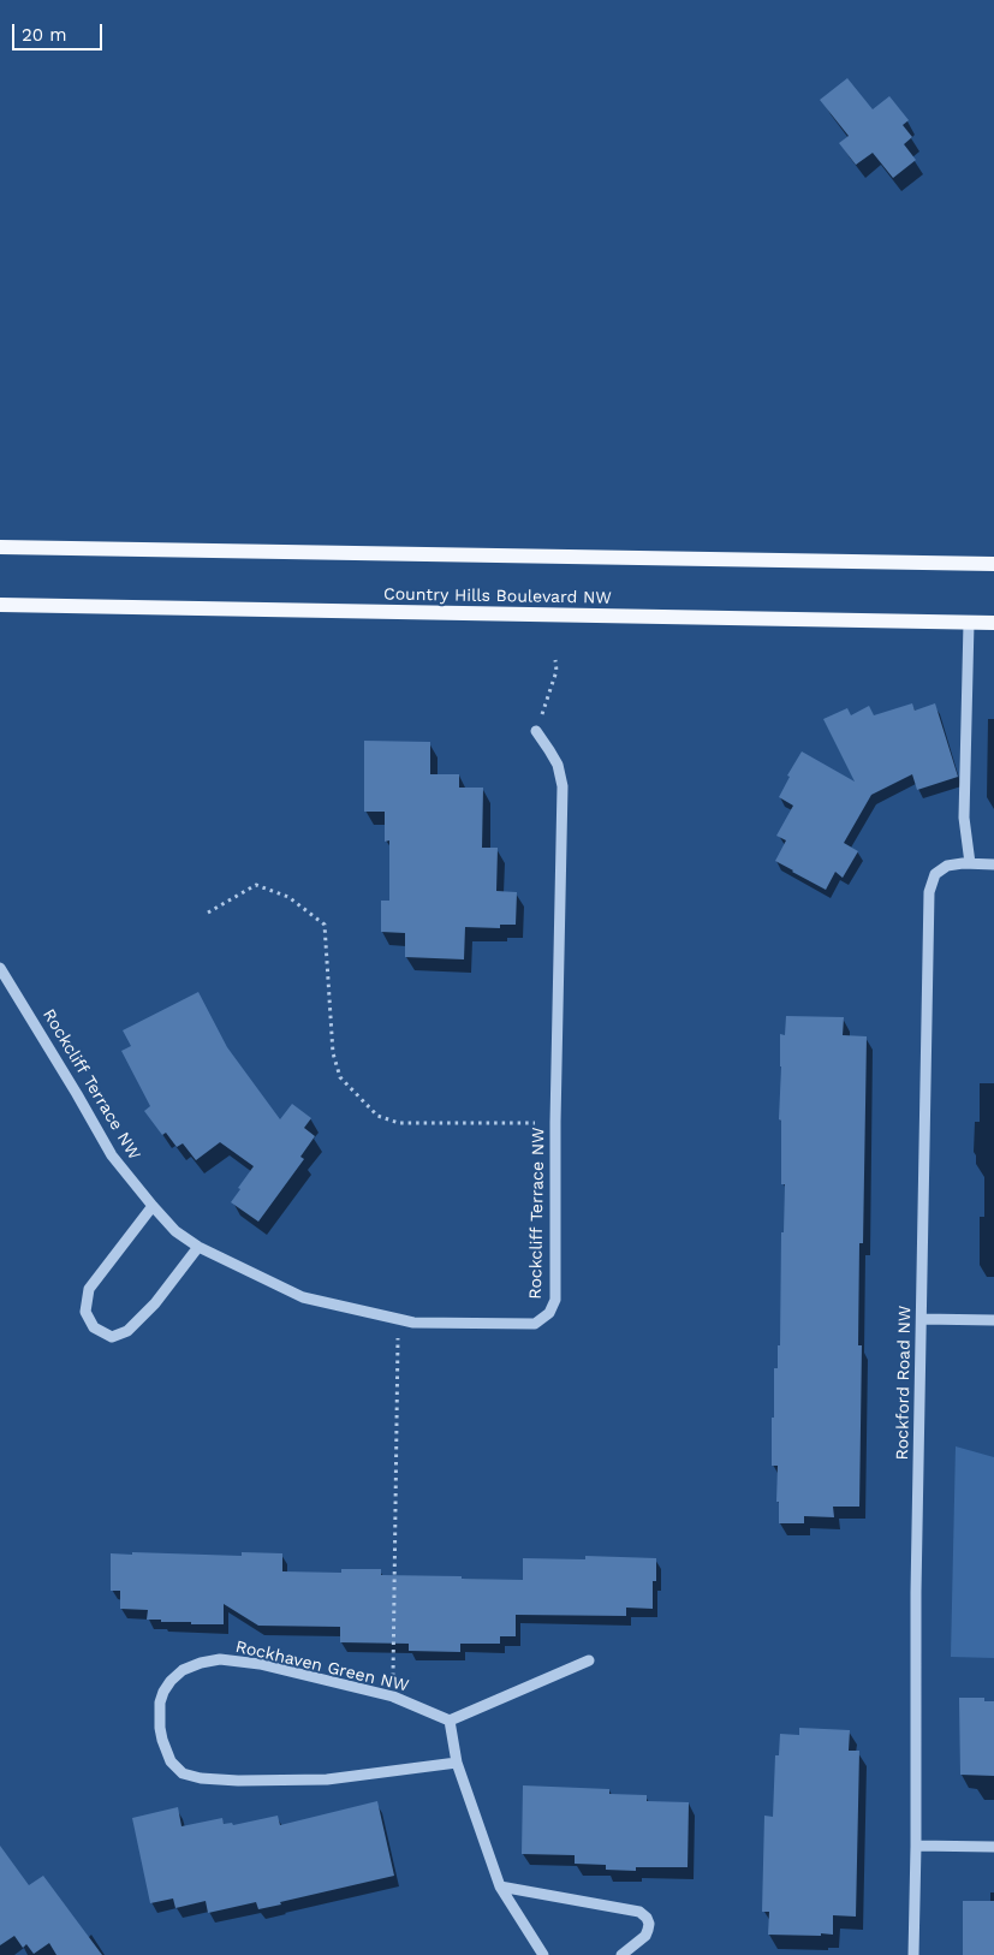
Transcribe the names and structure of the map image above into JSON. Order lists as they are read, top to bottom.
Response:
{
  "streets": {
    "main road": ["Country Hills Boulevard NW"],
    "street": ["Rockcliff Terrace NW", "Rockford Road NW", "Rockhaven Green NW"]
  },
  "scale_bar": "20 m"
}
